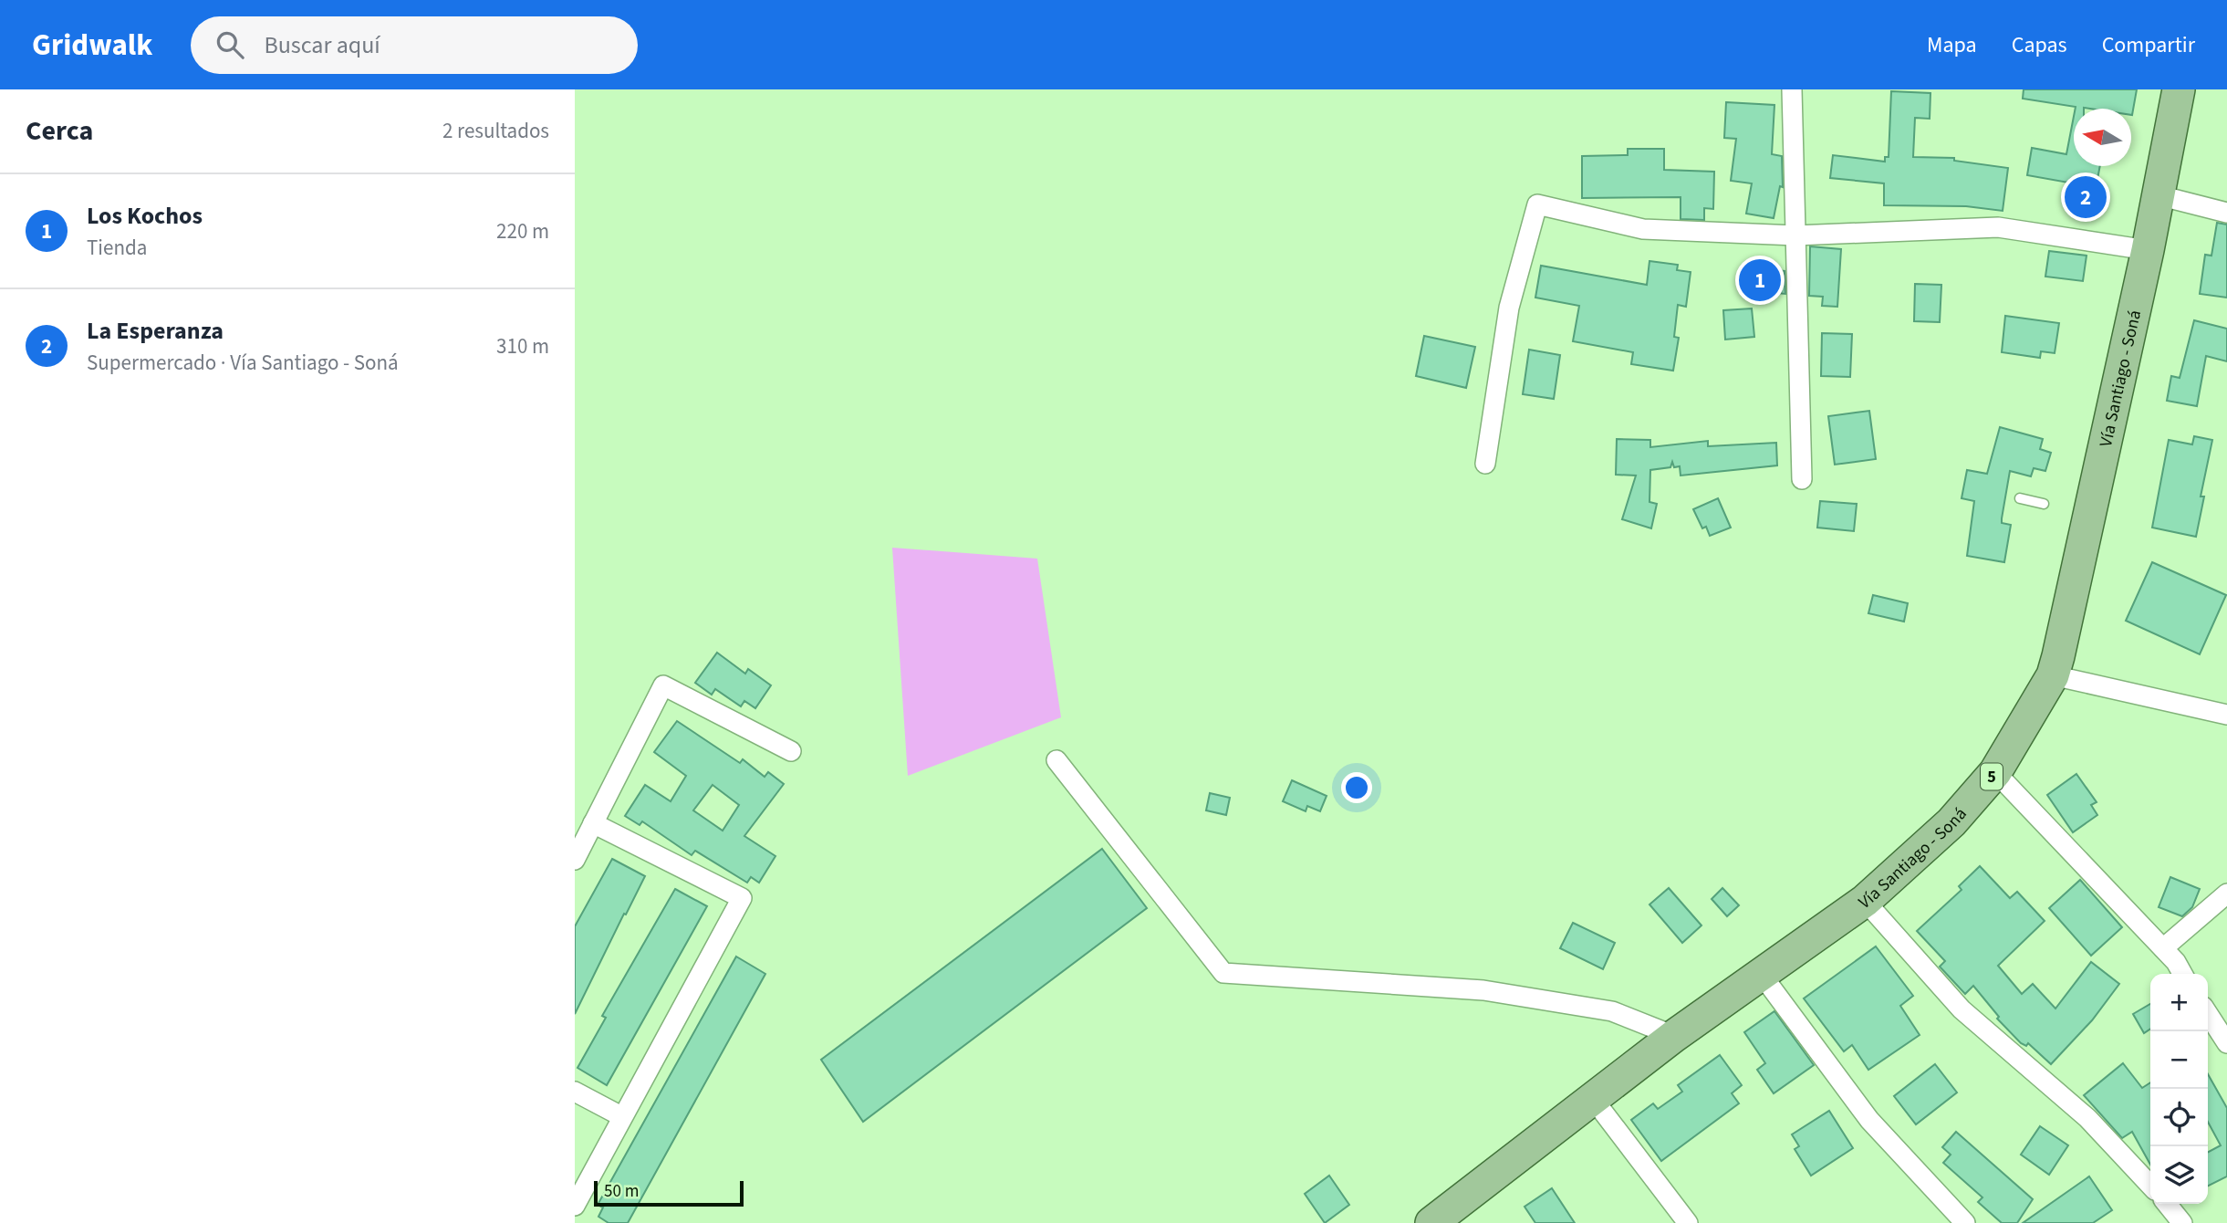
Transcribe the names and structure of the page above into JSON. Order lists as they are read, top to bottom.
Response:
{
  "streets": {
    "main road": ["Vía Santiago - Soná", "5"]
  },
  "scale_bar": "50 m",
  "north": "left",
  "page": {
    "header": "Gridwalk",
    "search": "Buscar aquí",
    "nav": ["Mapa", "Capas", "Compartir"],
    "heading": ["Cerca", "2 resultados"],
    "list": [
      {
        "mark": "1",
        "name": "Los Kochos",
        "note": "Tienda",
        "value": "220 m"
      },
      {
        "mark": "2",
        "name": "La Esperanza",
        "note": "Supermercado · Vía Santiago - Soná",
        "value": "310 m"
      }
    ],
    "pins": ["2", "1"],
    "map_buttons": ["+", "−"],
    "scale": "50 m"
  }
}
